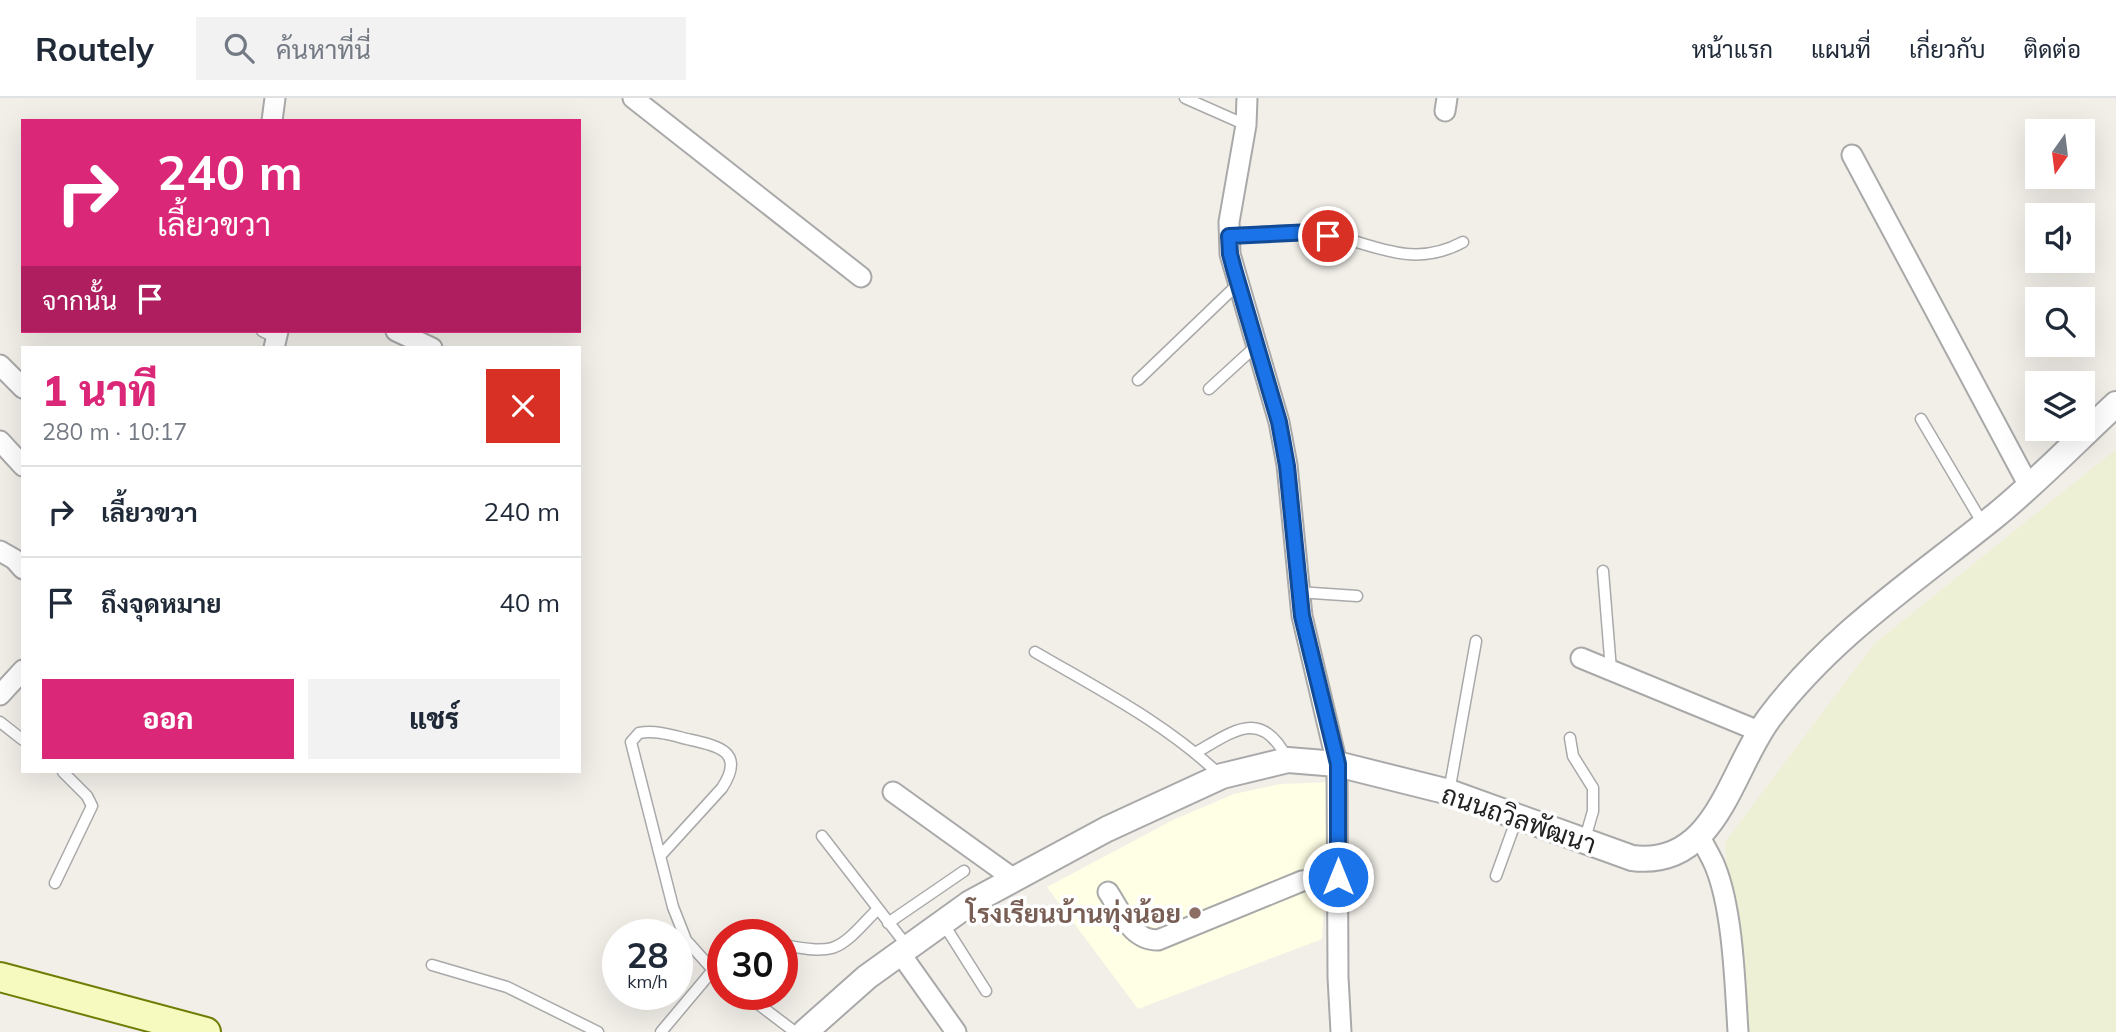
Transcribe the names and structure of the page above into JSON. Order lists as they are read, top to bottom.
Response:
{
  "streets": {
    "street": ["ถนนถวิลพัฒนา"]
  },
  "places": ["โรงเรียนบ้านทุ่งน้อย"],
  "north": "bottom",
  "page": {
    "header": "Routely",
    "search": "ค้นหาที่นี่",
    "nav": [
      "หน้าแรก",
      "แผนที่",
      "เกี่ยวกับ",
      "ติดต่อ"
    ],
    "turn": ["240 m", "เลี้ยวขวา"],
    "then": "จากนั้น",
    "heading": ["1 นาที", "280 m · 10:17"],
    "list": [
      {
        "name": "เลี้ยวขวา",
        "value": "240 m"
      },
      {
        "name": "ถึงจุดหมาย",
        "value": "40 m"
      }
    ],
    "buttons": ["ออก", "แชร์"],
    "speed": "28 km/h",
    "limit": "30"
  }
}
